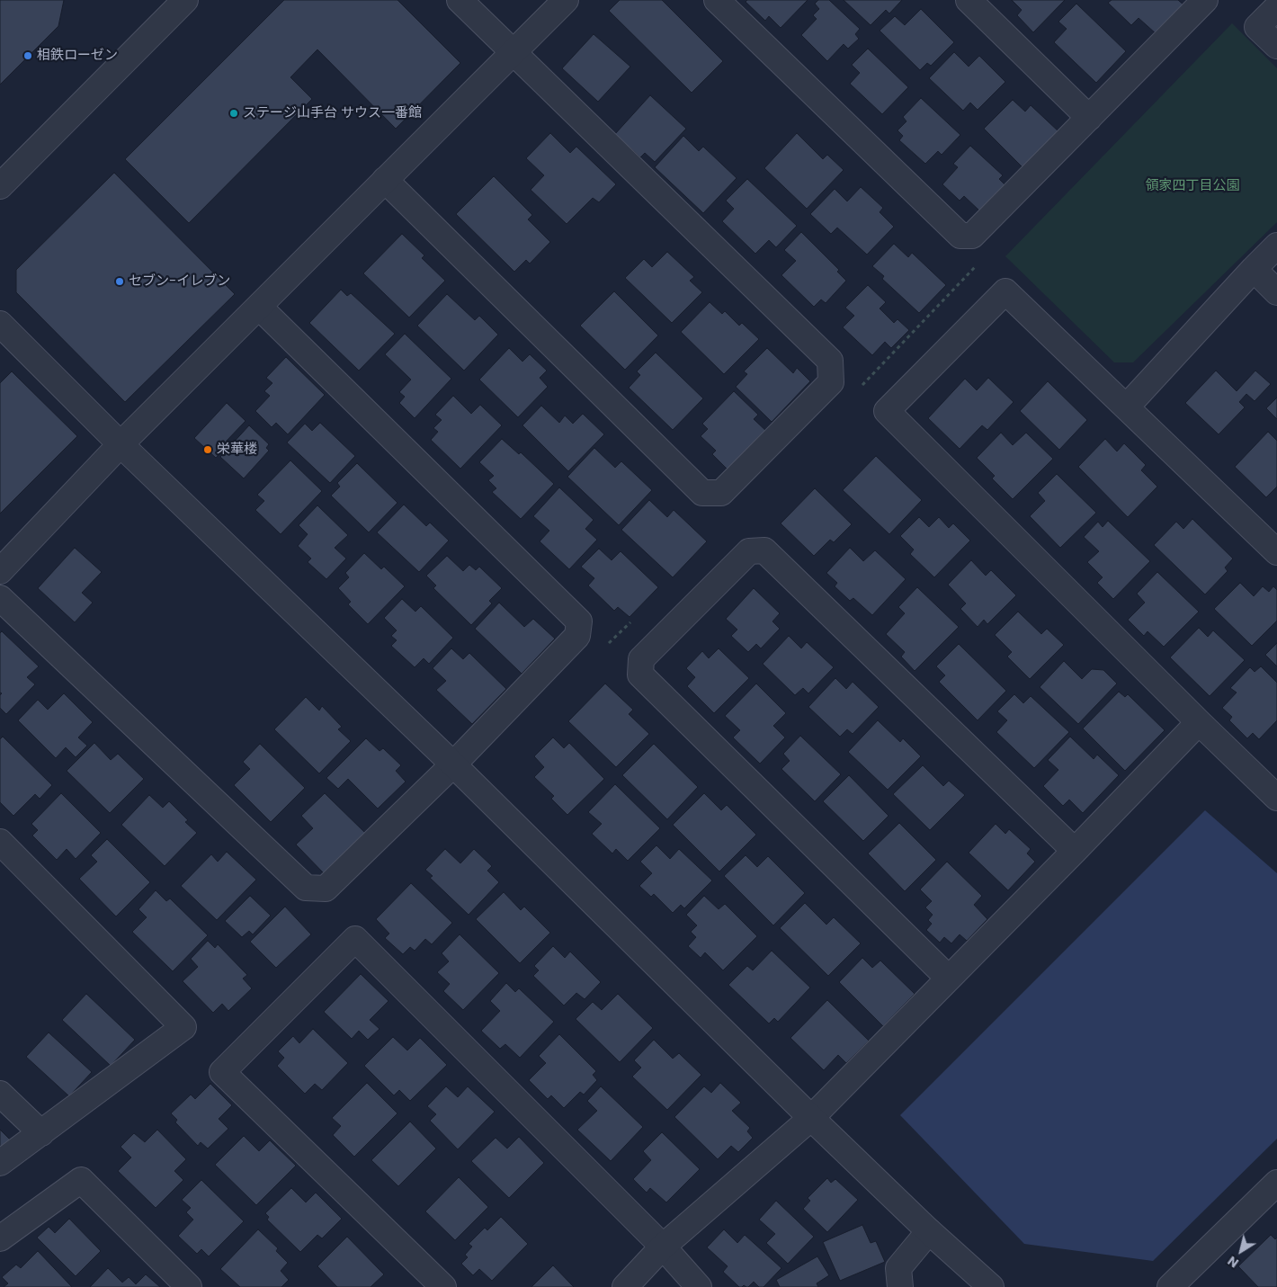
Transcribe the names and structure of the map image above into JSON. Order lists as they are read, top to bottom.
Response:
{
  "parks": ["領家四丁目公園"],
  "places": [
    "相鉄ローゼン",
    "ステージ山手台 サウス一番館",
    "セブン-イレブン",
    "栄華楼"
  ],
  "north": "bottom left"
}
